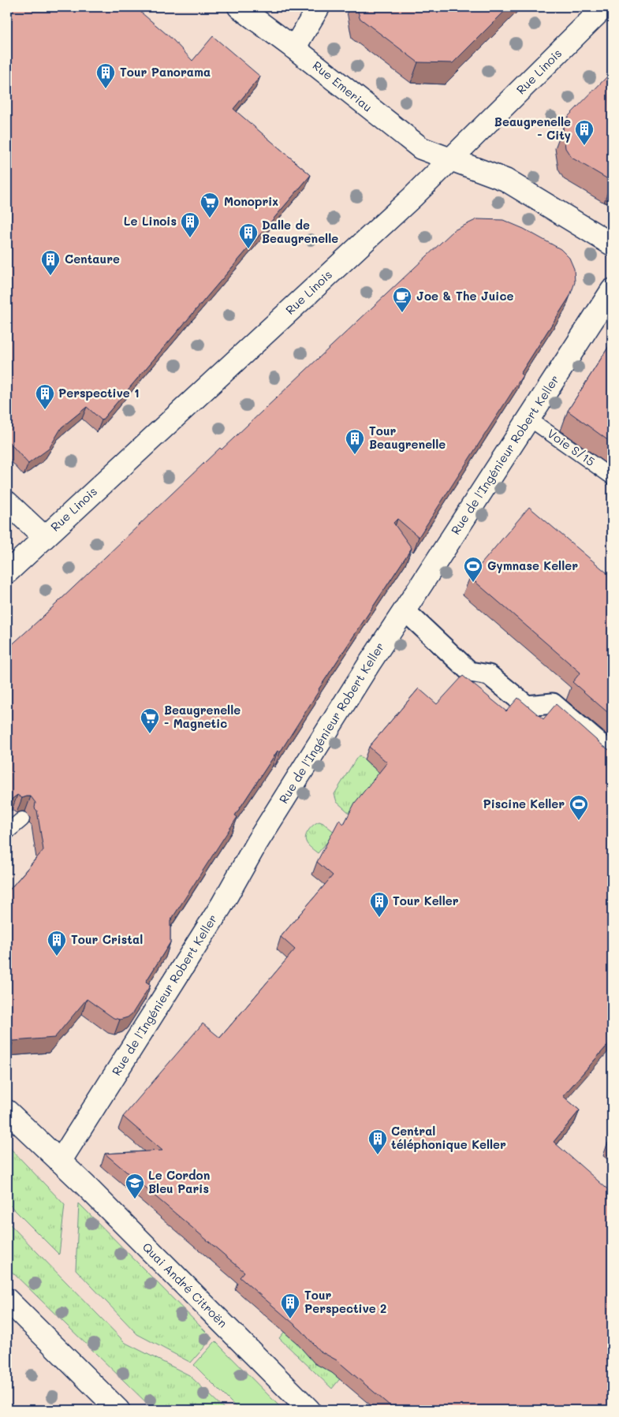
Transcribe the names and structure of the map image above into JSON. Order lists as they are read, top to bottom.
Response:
{
  "streets": {
    "street": [
      "Rue Linois",
      "Rue Emeriau",
      "Rue de l'Ingénieur Robert Keller",
      "Quai André Citroën"
    ],
    "lane": ["Voie S/15"]
  },
  "crossings": [
    ["Rue Linois", "Rue Emeriau"],
    ["Voie S/15", "Rue de l'Ingénieur Robert Keller"],
    ["Rue de l'Ingénieur Robert Keller", "Quai André Citroën"]
  ],
  "places": {
    "building": [
      "Tour Panorama",
      "Beaugrenelle - City",
      "Le Linois",
      "Dalle de Beaugrenelle",
      "Centaure",
      "Perspective 1",
      "Tour Beaugrenelle",
      "Tour Keller",
      "Tour Cristal",
      "Central téléphonique Keller",
      "Tour Perspective 2"
    ],
    "supermarket": ["Monoprix", "Beaugrenelle - Magnetic"],
    "cafe": ["Joe & The Juice"],
    "sports": ["Gymnase Keller", "Piscine Keller"],
    "school or university": ["Le Cordon Bleu Paris"]
  }
}
